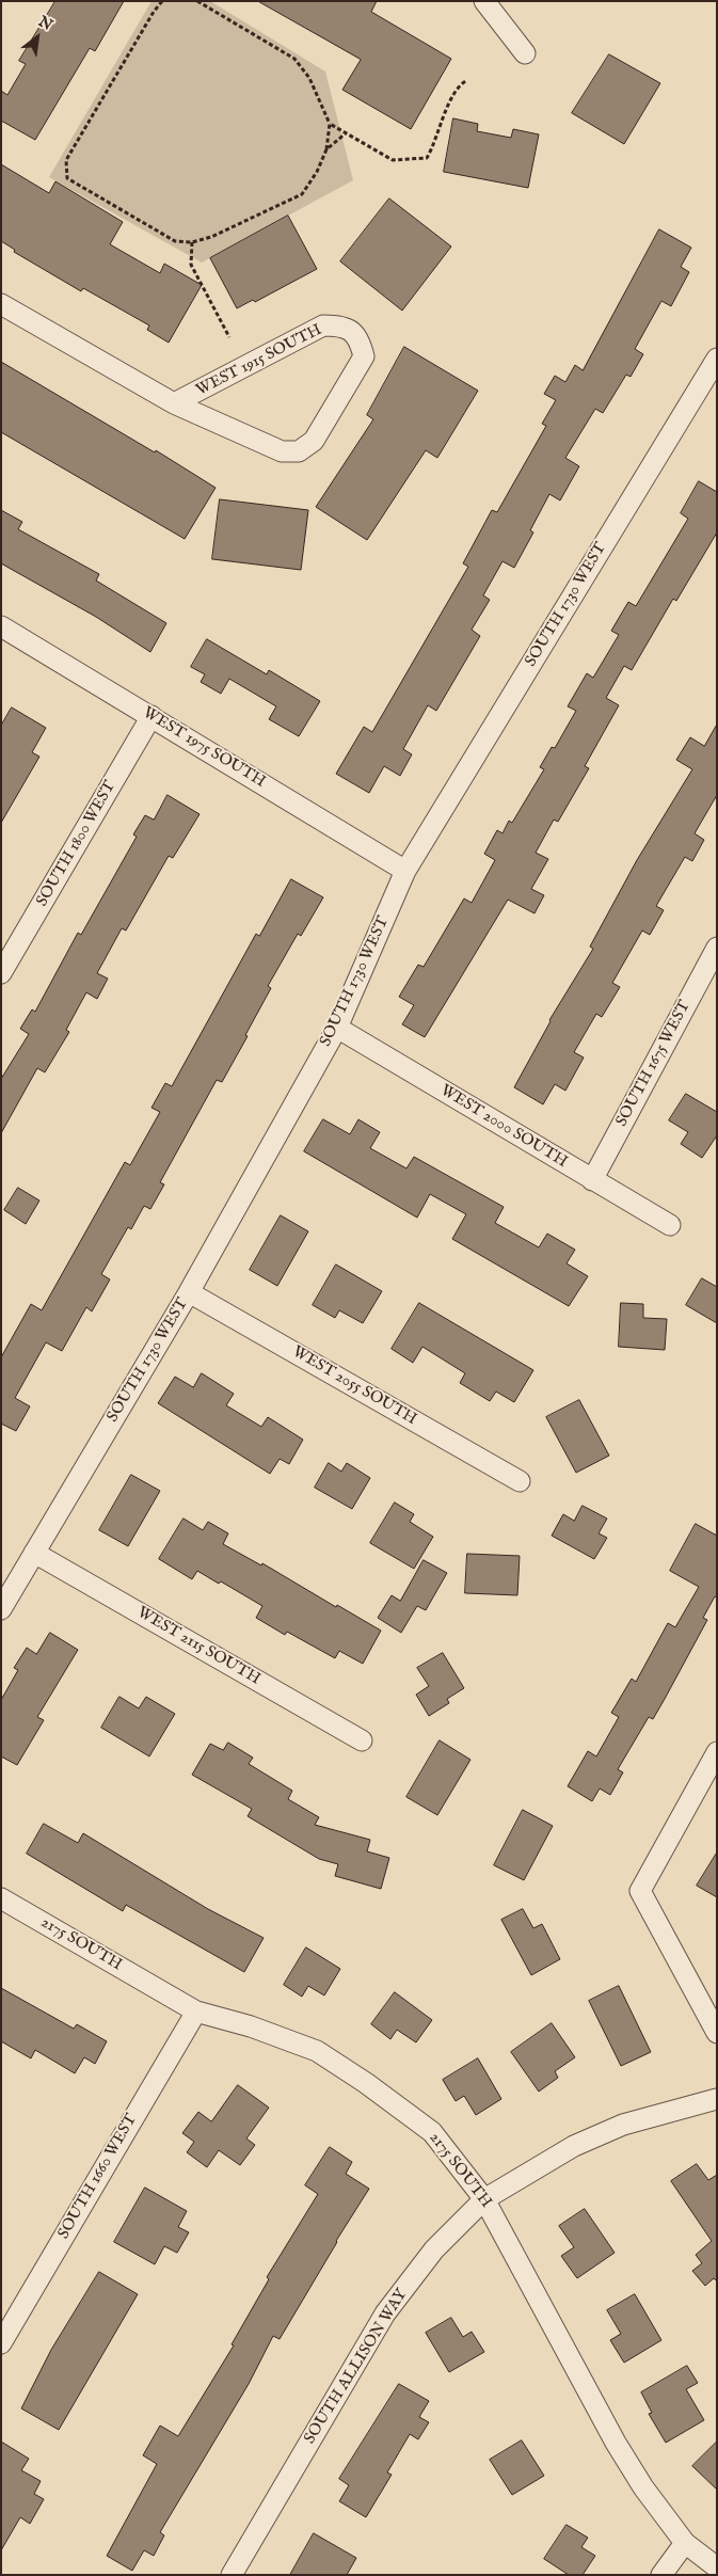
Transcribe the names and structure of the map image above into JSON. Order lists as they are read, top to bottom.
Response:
{
  "streets": {
    "street": [
      "WEST 1915 SOUTH",
      "SOUTH 1730 WEST",
      "WEST 1975 SOUTH",
      "SOUTH 1800 WEST",
      "SOUTH 1675 WEST",
      "WEST 2000 SOUTH",
      "WEST 2055 SOUTH",
      "WEST 2115 SOUTH",
      "2175 SOUTH",
      "SOUTH 1660 WEST",
      "SOUTH ALLISON WAY"
    ]
  },
  "crossings": [
    ["SOUTH 1730 WEST", "WEST 1975 SOUTH"],
    ["SOUTH 1730 WEST", "WEST 2000 SOUTH"],
    ["SOUTH 1730 WEST", "WEST 2055 SOUTH"],
    ["SOUTH 1730 WEST", "WEST 2115 SOUTH"],
    ["WEST 1975 SOUTH", "SOUTH 1800 WEST"],
    ["SOUTH 1675 WEST", "WEST 2000 SOUTH"],
    ["2175 SOUTH", "SOUTH 1660 WEST"],
    ["2175 SOUTH", "SOUTH ALLISON WAY"]
  ],
  "north": "top right"
}
